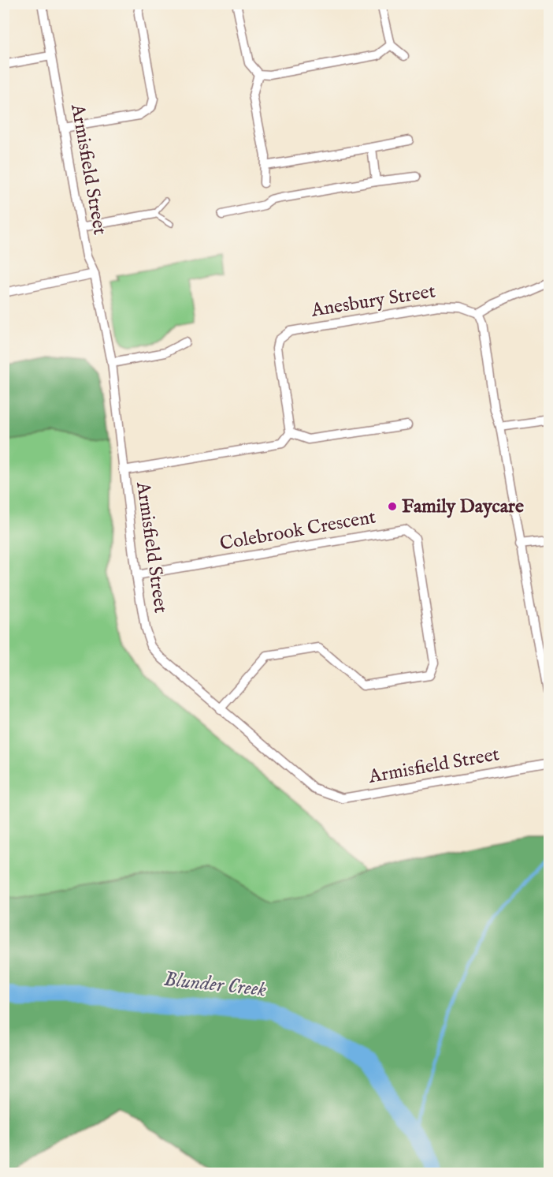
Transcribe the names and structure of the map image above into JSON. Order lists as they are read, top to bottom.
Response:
{
  "streets": {
    "street": ["Armisfield Street", "Anesbury Street", "Colebrook Crescent"]
  },
  "crossings": [
    ["Armisfield Street", "Colebrook Crescent"]
  ],
  "water": ["Blunder Creek"],
  "places": ["Family Daycare"]
}
